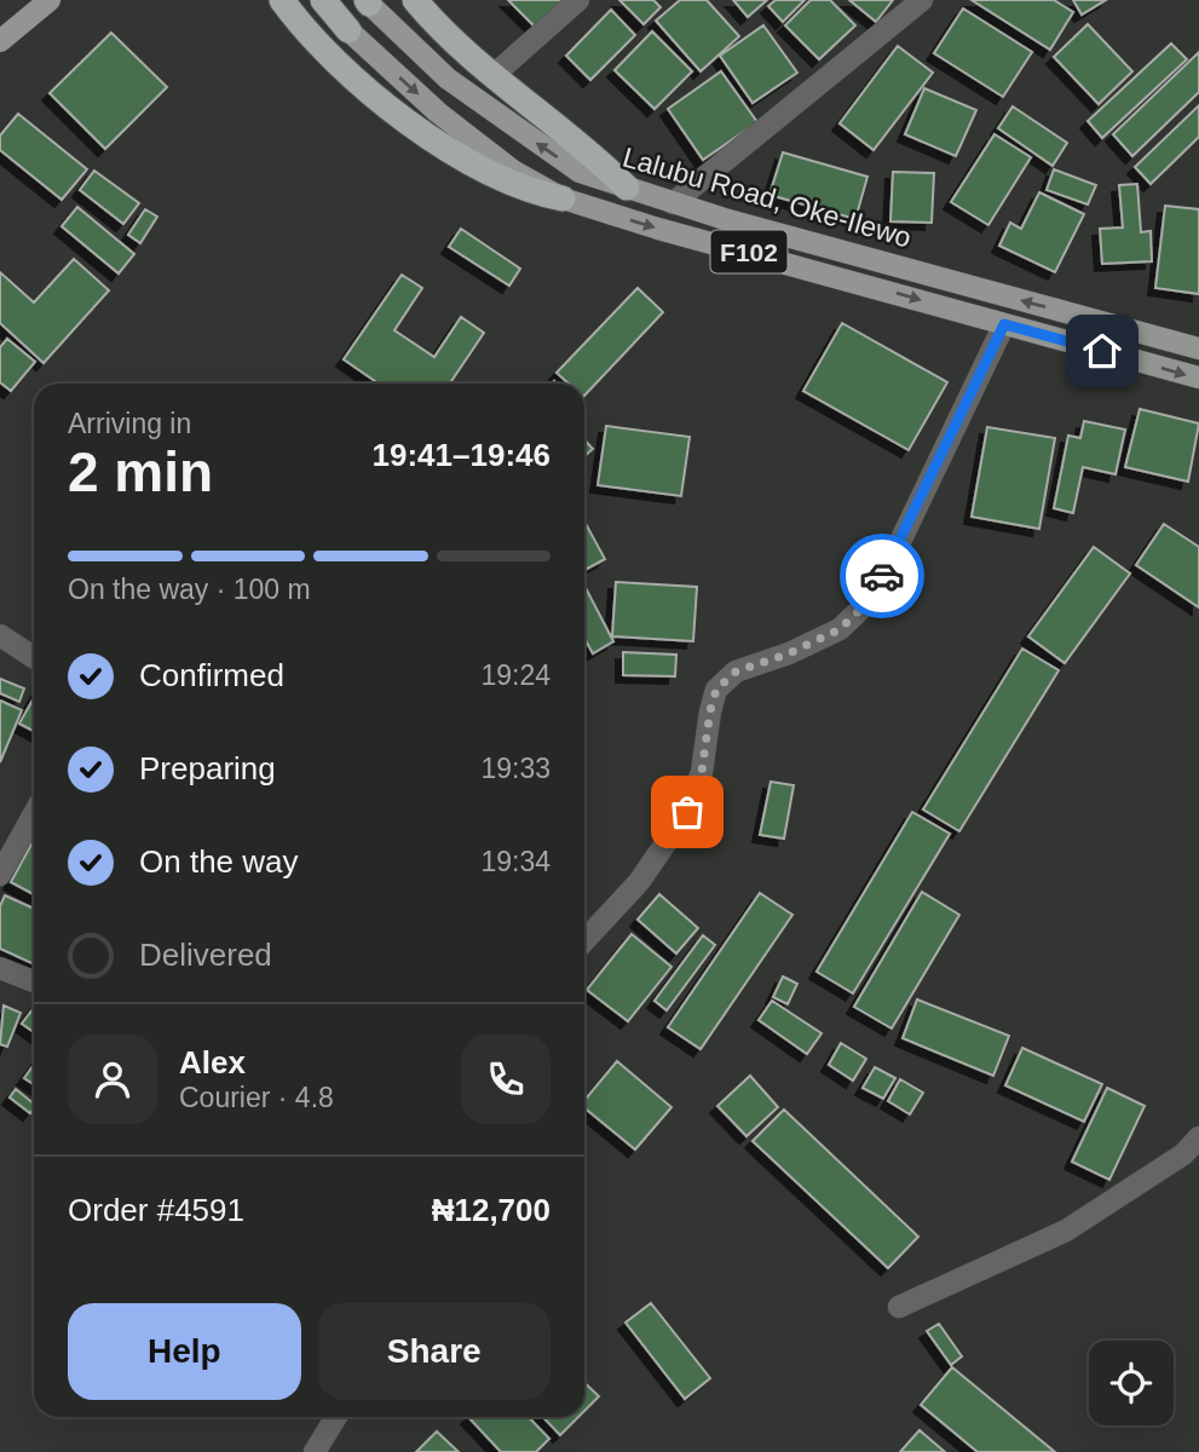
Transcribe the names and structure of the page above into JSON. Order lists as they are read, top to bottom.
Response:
{
  "streets": {
    "highway": ["F102"],
    "main road": ["Lalubu Road, Oke-Ilewo"]
  },
  "crossings": [
    ["Lalubu Road, Oke-Ilewo", "F102"]
  ],
  "page": {
    "heading": ["2 min", "Arriving in", "19:41–19:46"],
    "panel": [
      "Alex",
      "Courier · 4.8",
      "Order #4591",
      "₦12,700"
    ],
    "bar": "On the way · 100 m",
    "list": [
      ["Confirmed", "19:24"],
      ["Preparing", "19:33"],
      ["On the way", "19:34"],
      "Delivered"
    ],
    "buttons": ["Help", "Share"]
  }
}
